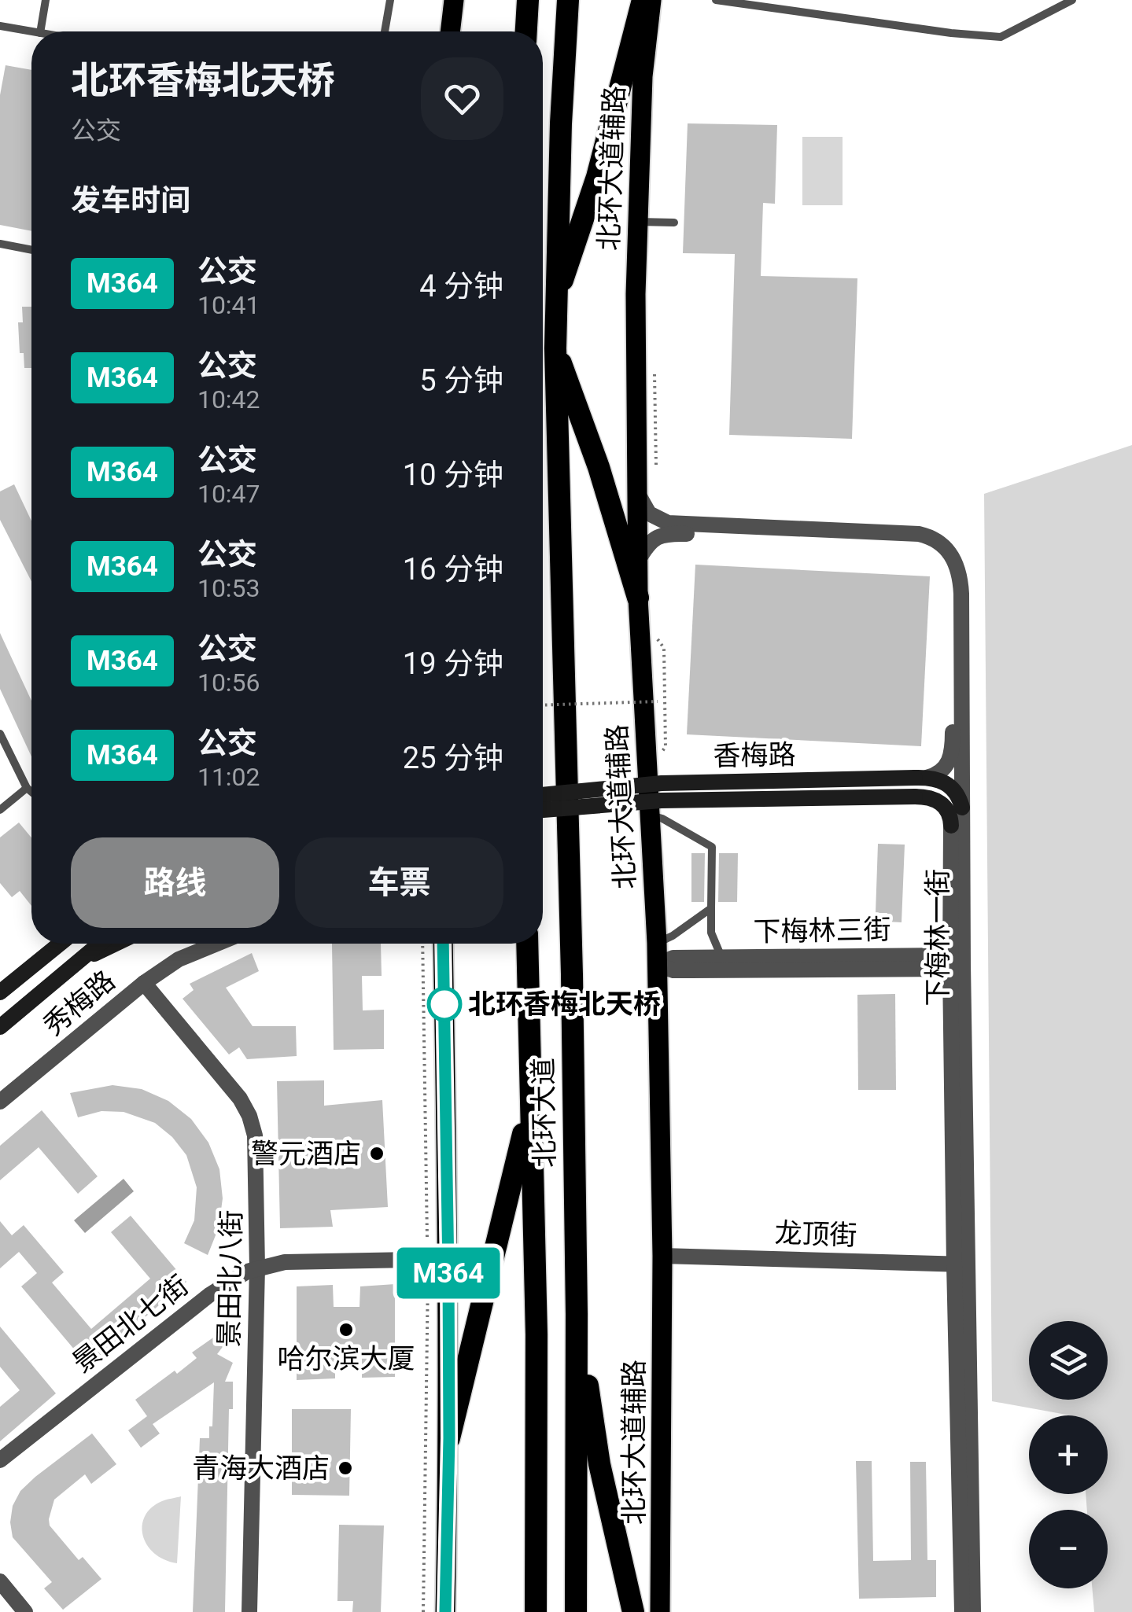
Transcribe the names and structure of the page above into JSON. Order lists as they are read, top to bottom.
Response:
{
  "streets": {
    "highway": ["北环大道"],
    "main road": ["北环大道辅路", "香梅路"],
    "street": [
      "下梅林三街",
      "下梅林一街",
      "秀梅路",
      "龙顶街",
      "景田北八街",
      "景田北七街"
    ]
  },
  "crossings": [
    ["北环大道辅路", "下梅林三街"],
    ["北环大道辅路", "龙顶街"],
    ["香梅路", "下梅林一街"],
    ["下梅林三街", "下梅林一街"],
    ["下梅林一街", "龙顶街"],
    ["秀梅路", "景田北八街"],
    ["景田北八街", "景田北七街"]
  ],
  "places": [
    "北环香梅北天桥",
    "警元酒店",
    "哈尔滨大厦",
    "青海大酒店"
  ],
  "lines": ["bus line M364"],
  "page": {
    "on_map": "M364",
    "heading": [
      ["北环香梅北天桥", "公交"],
      "发车时间"
    ],
    "list": [
      {
        "mark": "M364",
        "name": "公交",
        "note": "10:41",
        "value": "4 分钟"
      },
      {
        "mark": "M364",
        "name": "公交",
        "note": "10:42",
        "value": "5 分钟"
      },
      {
        "mark": "M364",
        "name": "公交",
        "note": "10:47",
        "value": "10 分钟"
      },
      {
        "mark": "M364",
        "name": "公交",
        "note": "10:53",
        "value": "16 分钟"
      },
      {
        "mark": "M364",
        "name": "公交",
        "note": "10:56",
        "value": "19 分钟"
      },
      {
        "mark": "M364",
        "name": "公交",
        "note": "11:02",
        "value": "25 分钟"
      }
    ],
    "buttons": ["路线", "车票"],
    "map_buttons": ["+", "−"]
  }
}
